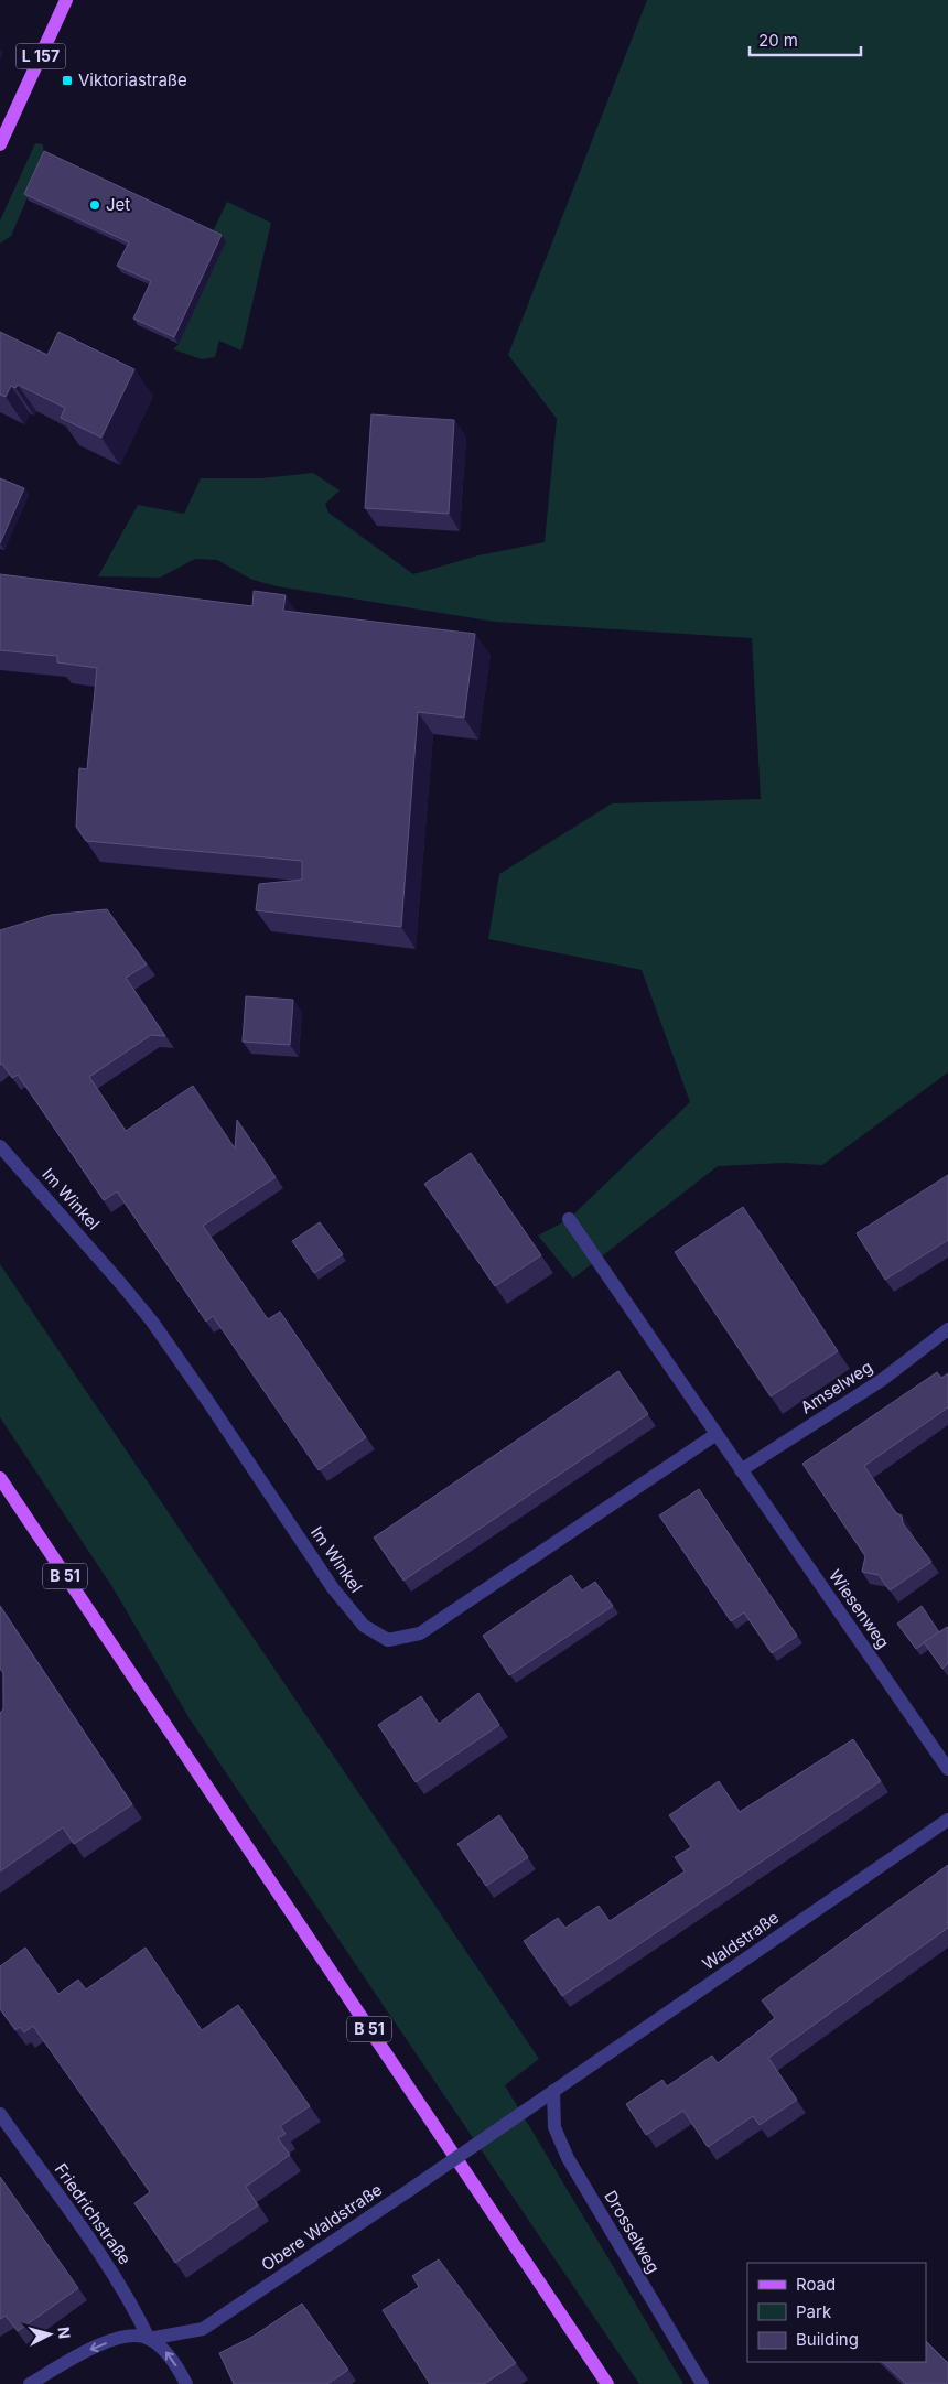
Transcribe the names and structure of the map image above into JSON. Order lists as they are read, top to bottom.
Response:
{
  "streets": {
    "main road": ["L 157", "B 51"],
    "street": [
      "Im Winkel",
      "Amselweg",
      "Wiesenweg",
      "Waldstraße",
      "Friedrichstraße",
      "Obere Waldstraße",
      "Drosselweg"
    ]
  },
  "crossings": [
    ["Amselweg", "Wiesenweg"],
    ["Waldstraße", "Obere Waldstraße"],
    ["Waldstraße", "Drosselweg"],
    ["Friedrichstraße", "Obere Waldstraße"],
    ["Obere Waldstraße", "Drosselweg"]
  ],
  "places": {
    "transit": ["Viktoriastraße"],
    "other": ["Jet"]
  },
  "legend": ["Road", "Park", "Building"],
  "scale_bar": "20 m",
  "north": "right"
}
